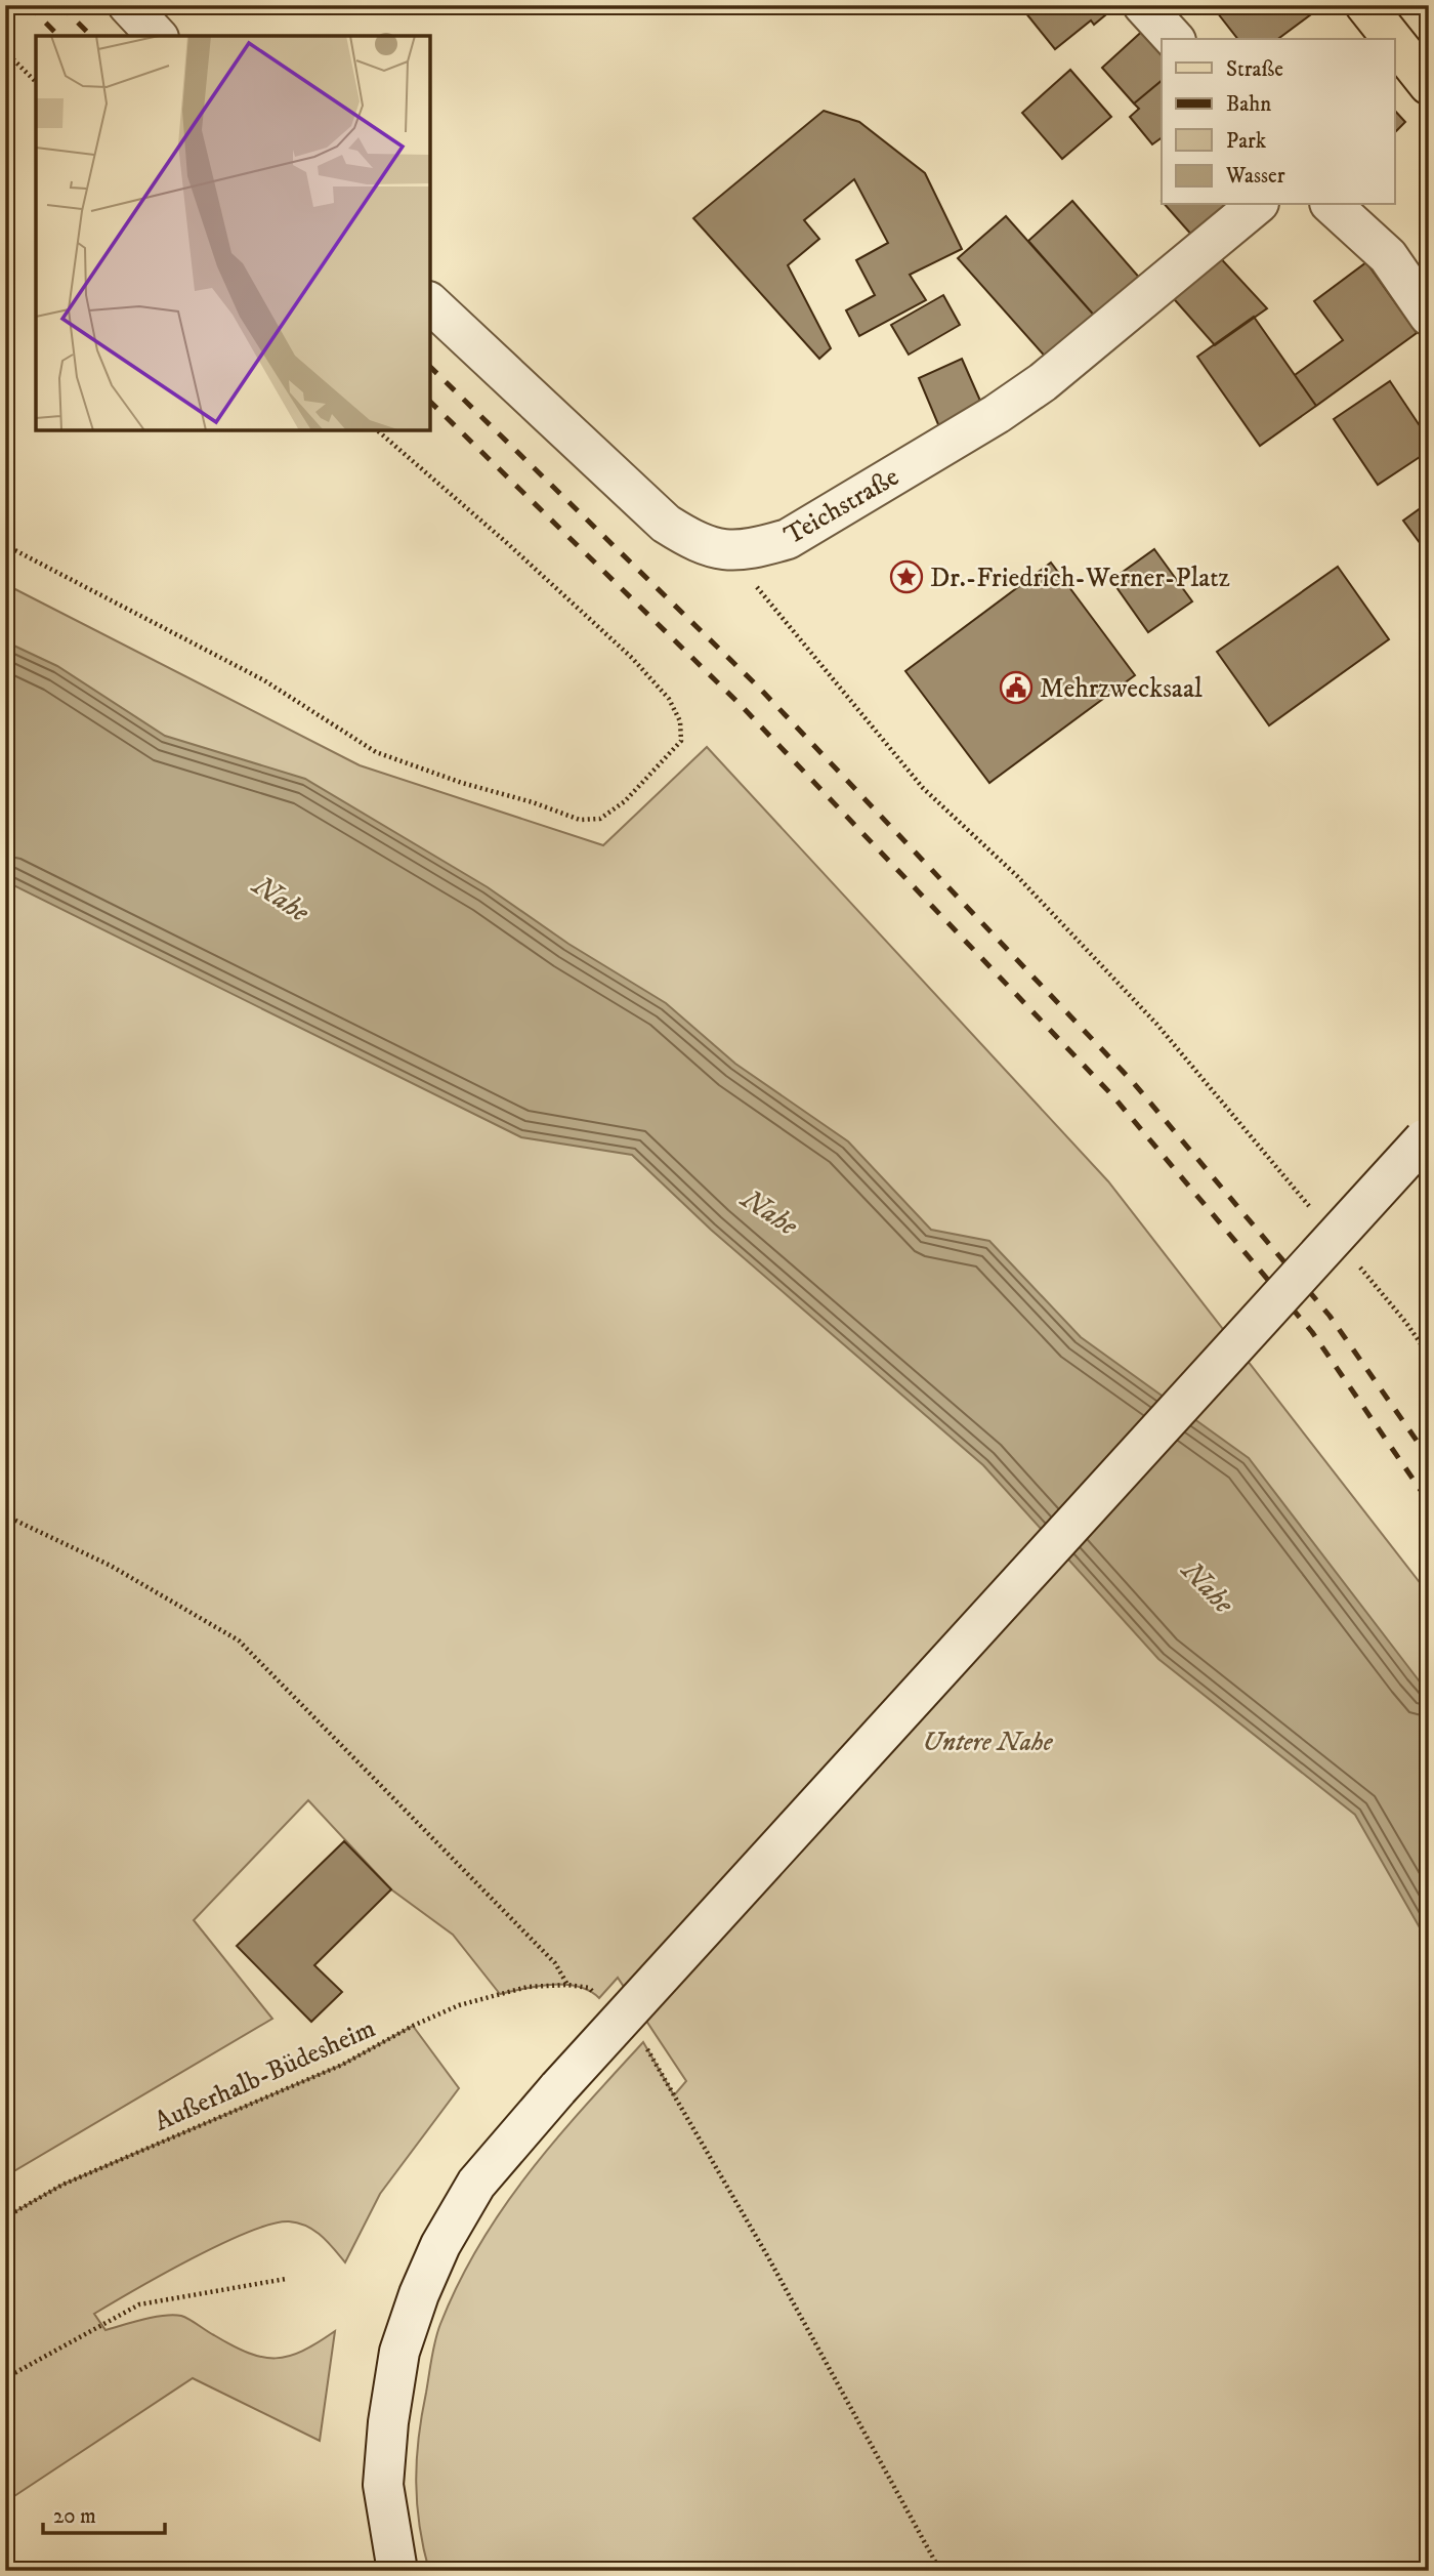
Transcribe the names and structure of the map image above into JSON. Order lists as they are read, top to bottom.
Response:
{
  "streets": {
    "street": ["Teichstraße"],
    "path": ["Außerhalb-Büdesheim"]
  },
  "water": ["Nahe"],
  "parks": ["Untere Nahe"],
  "places": {
    "place": ["Dr.-Friedrich-Werner-Platz"],
    "public building": ["Mehrzwecksaal"]
  },
  "legend": [
    "Straße",
    "Bahn",
    "Park",
    "Wasser"
  ],
  "scale_bar": "20 m"
}
